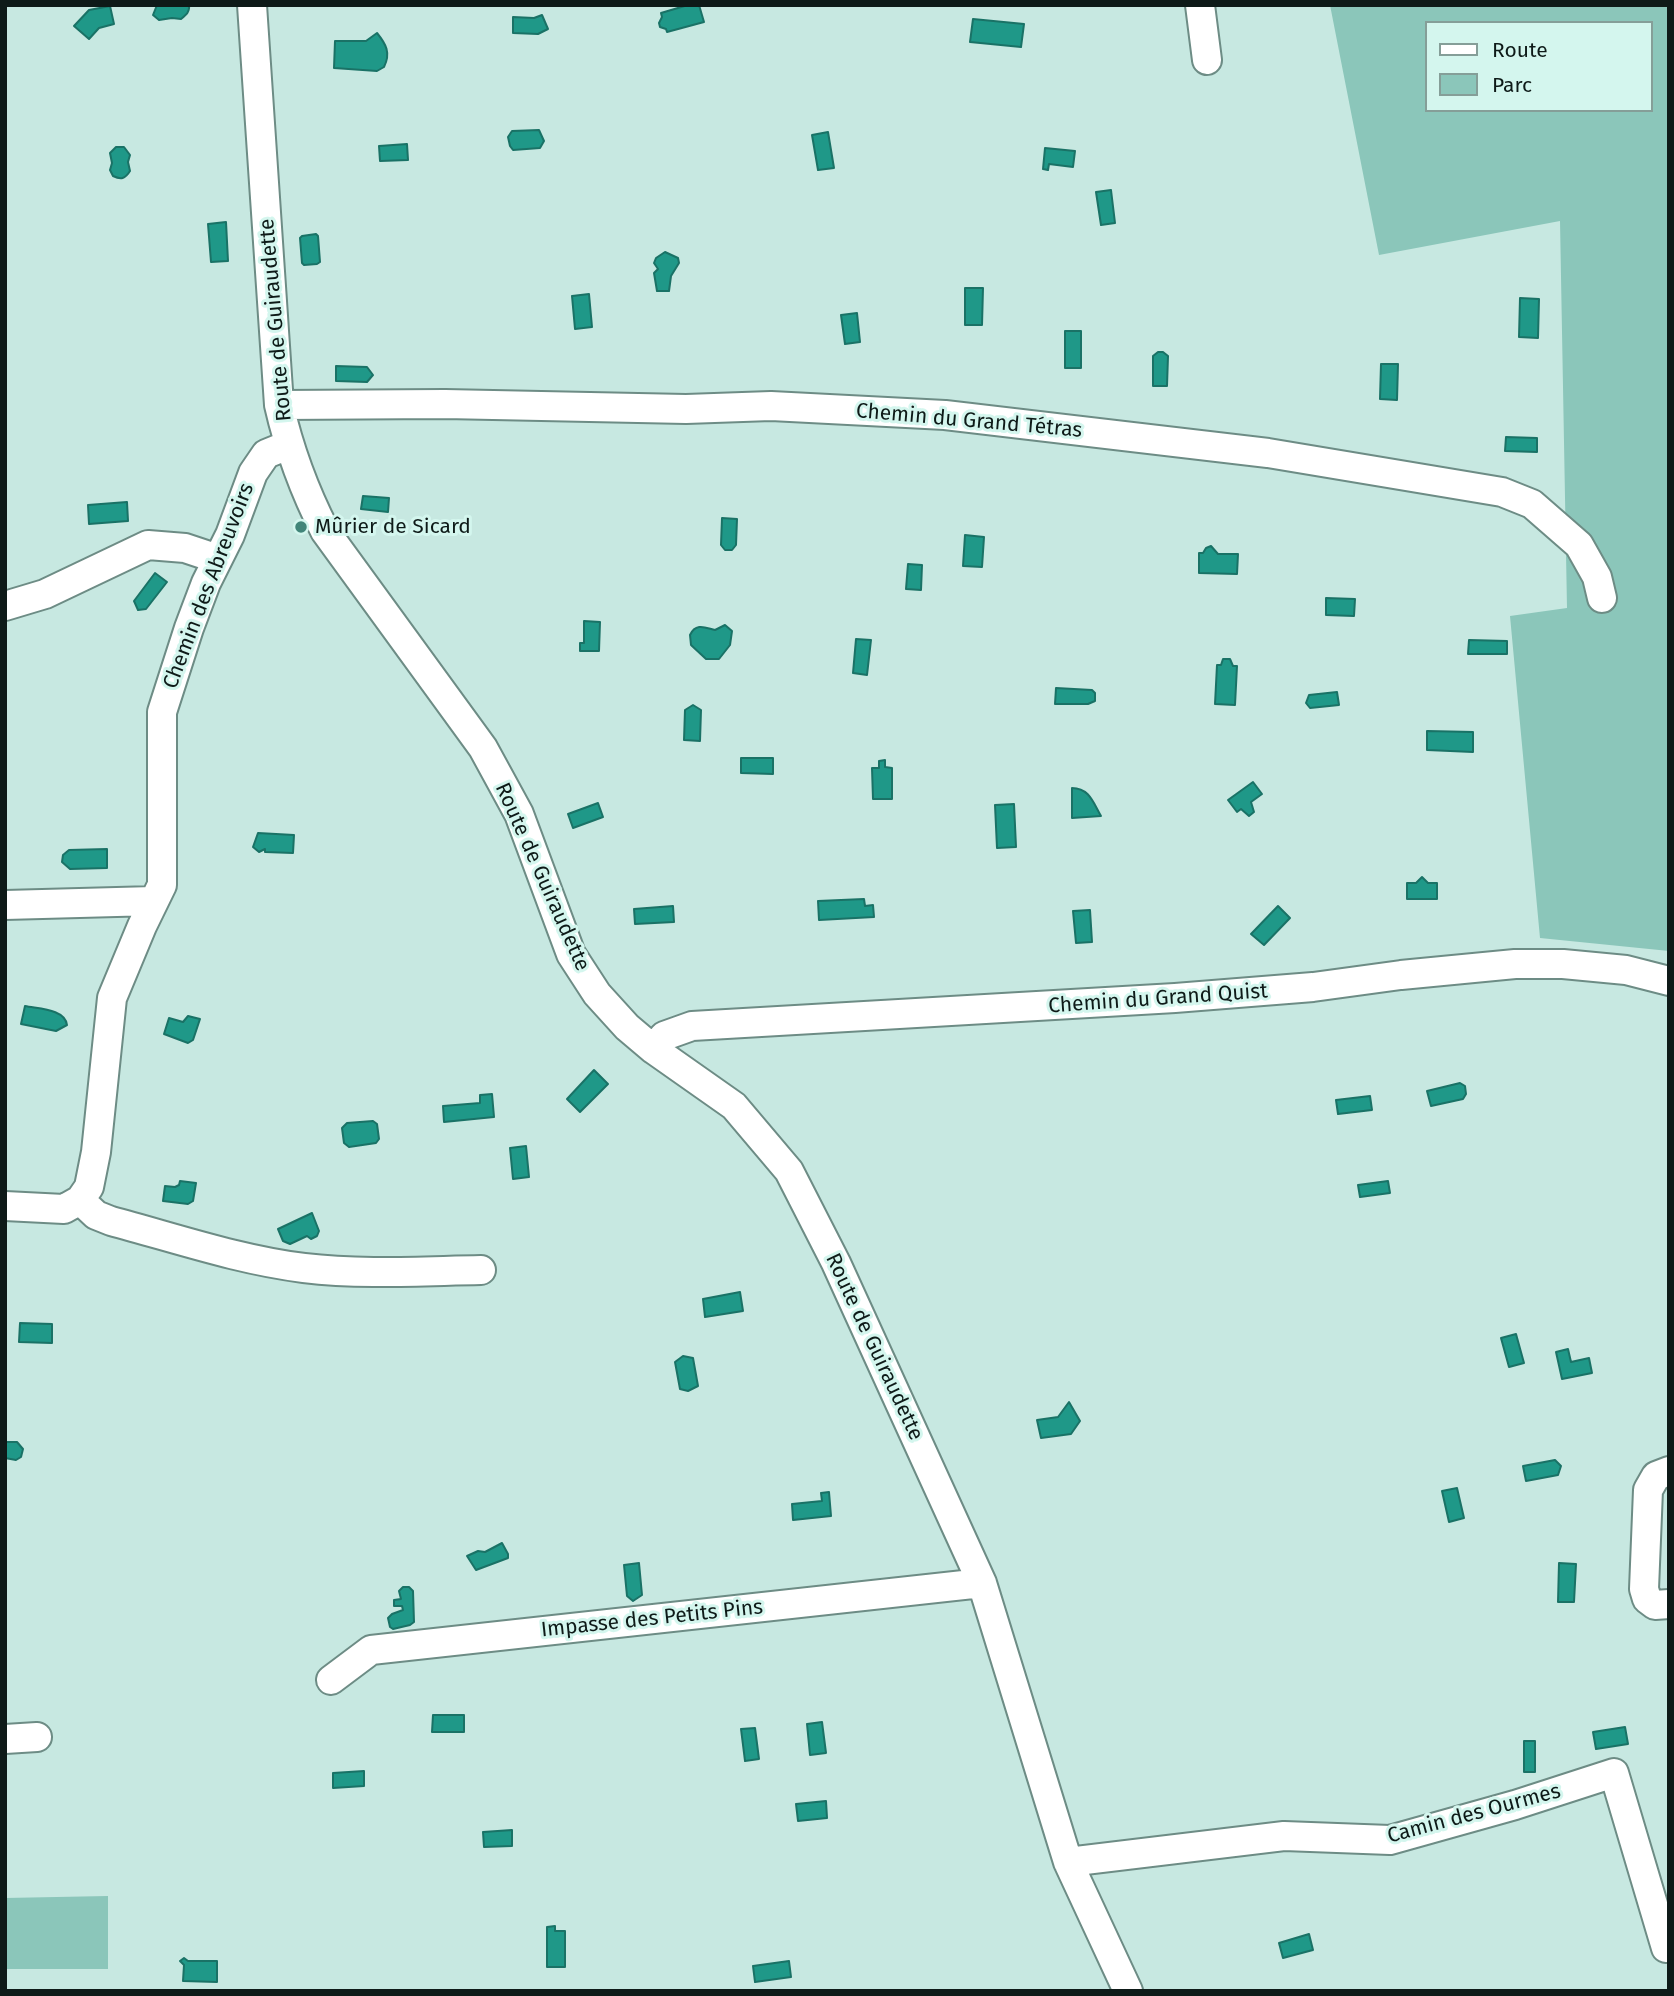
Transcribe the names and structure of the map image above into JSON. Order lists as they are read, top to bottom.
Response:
{
  "streets": {
    "street": [
      "Route de Guiraudette",
      "Chemin du Grand Tétras",
      "Chemin des Abreuvoirs",
      "Chemin du Grand Quist",
      "Impasse des Petits Pins",
      "Camin des Ourmes"
    ]
  },
  "crossings": [
    ["Route de Guiraudette", "Chemin du Grand Tétras"],
    ["Route de Guiraudette", "Chemin des Abreuvoirs"],
    ["Route de Guiraudette", "Chemin du Grand Quist"],
    ["Route de Guiraudette", "Impasse des Petits Pins"],
    ["Route de Guiraudette", "Camin des Ourmes"]
  ],
  "places": ["Mûrier de Sicard"],
  "legend": ["Route", "Parc"]
}
